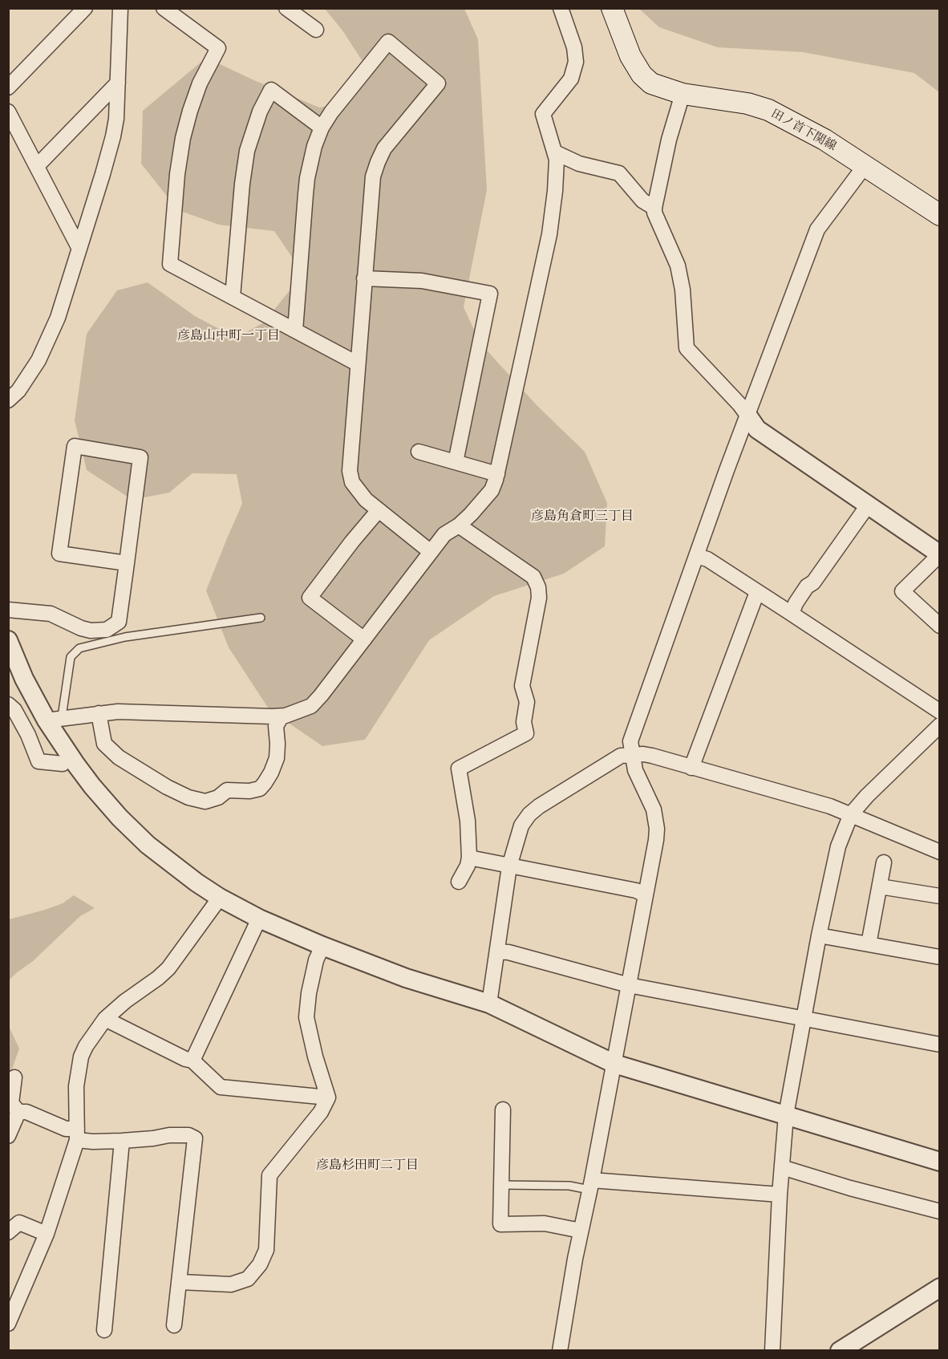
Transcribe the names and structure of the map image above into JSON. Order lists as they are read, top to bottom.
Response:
{
  "streets": {
    "main road": ["田ノ首下関線"]
  },
  "districts": ["彦島山中町一丁目", "彦島角倉町三丁目", "彦島杉田町二丁目"]
}
